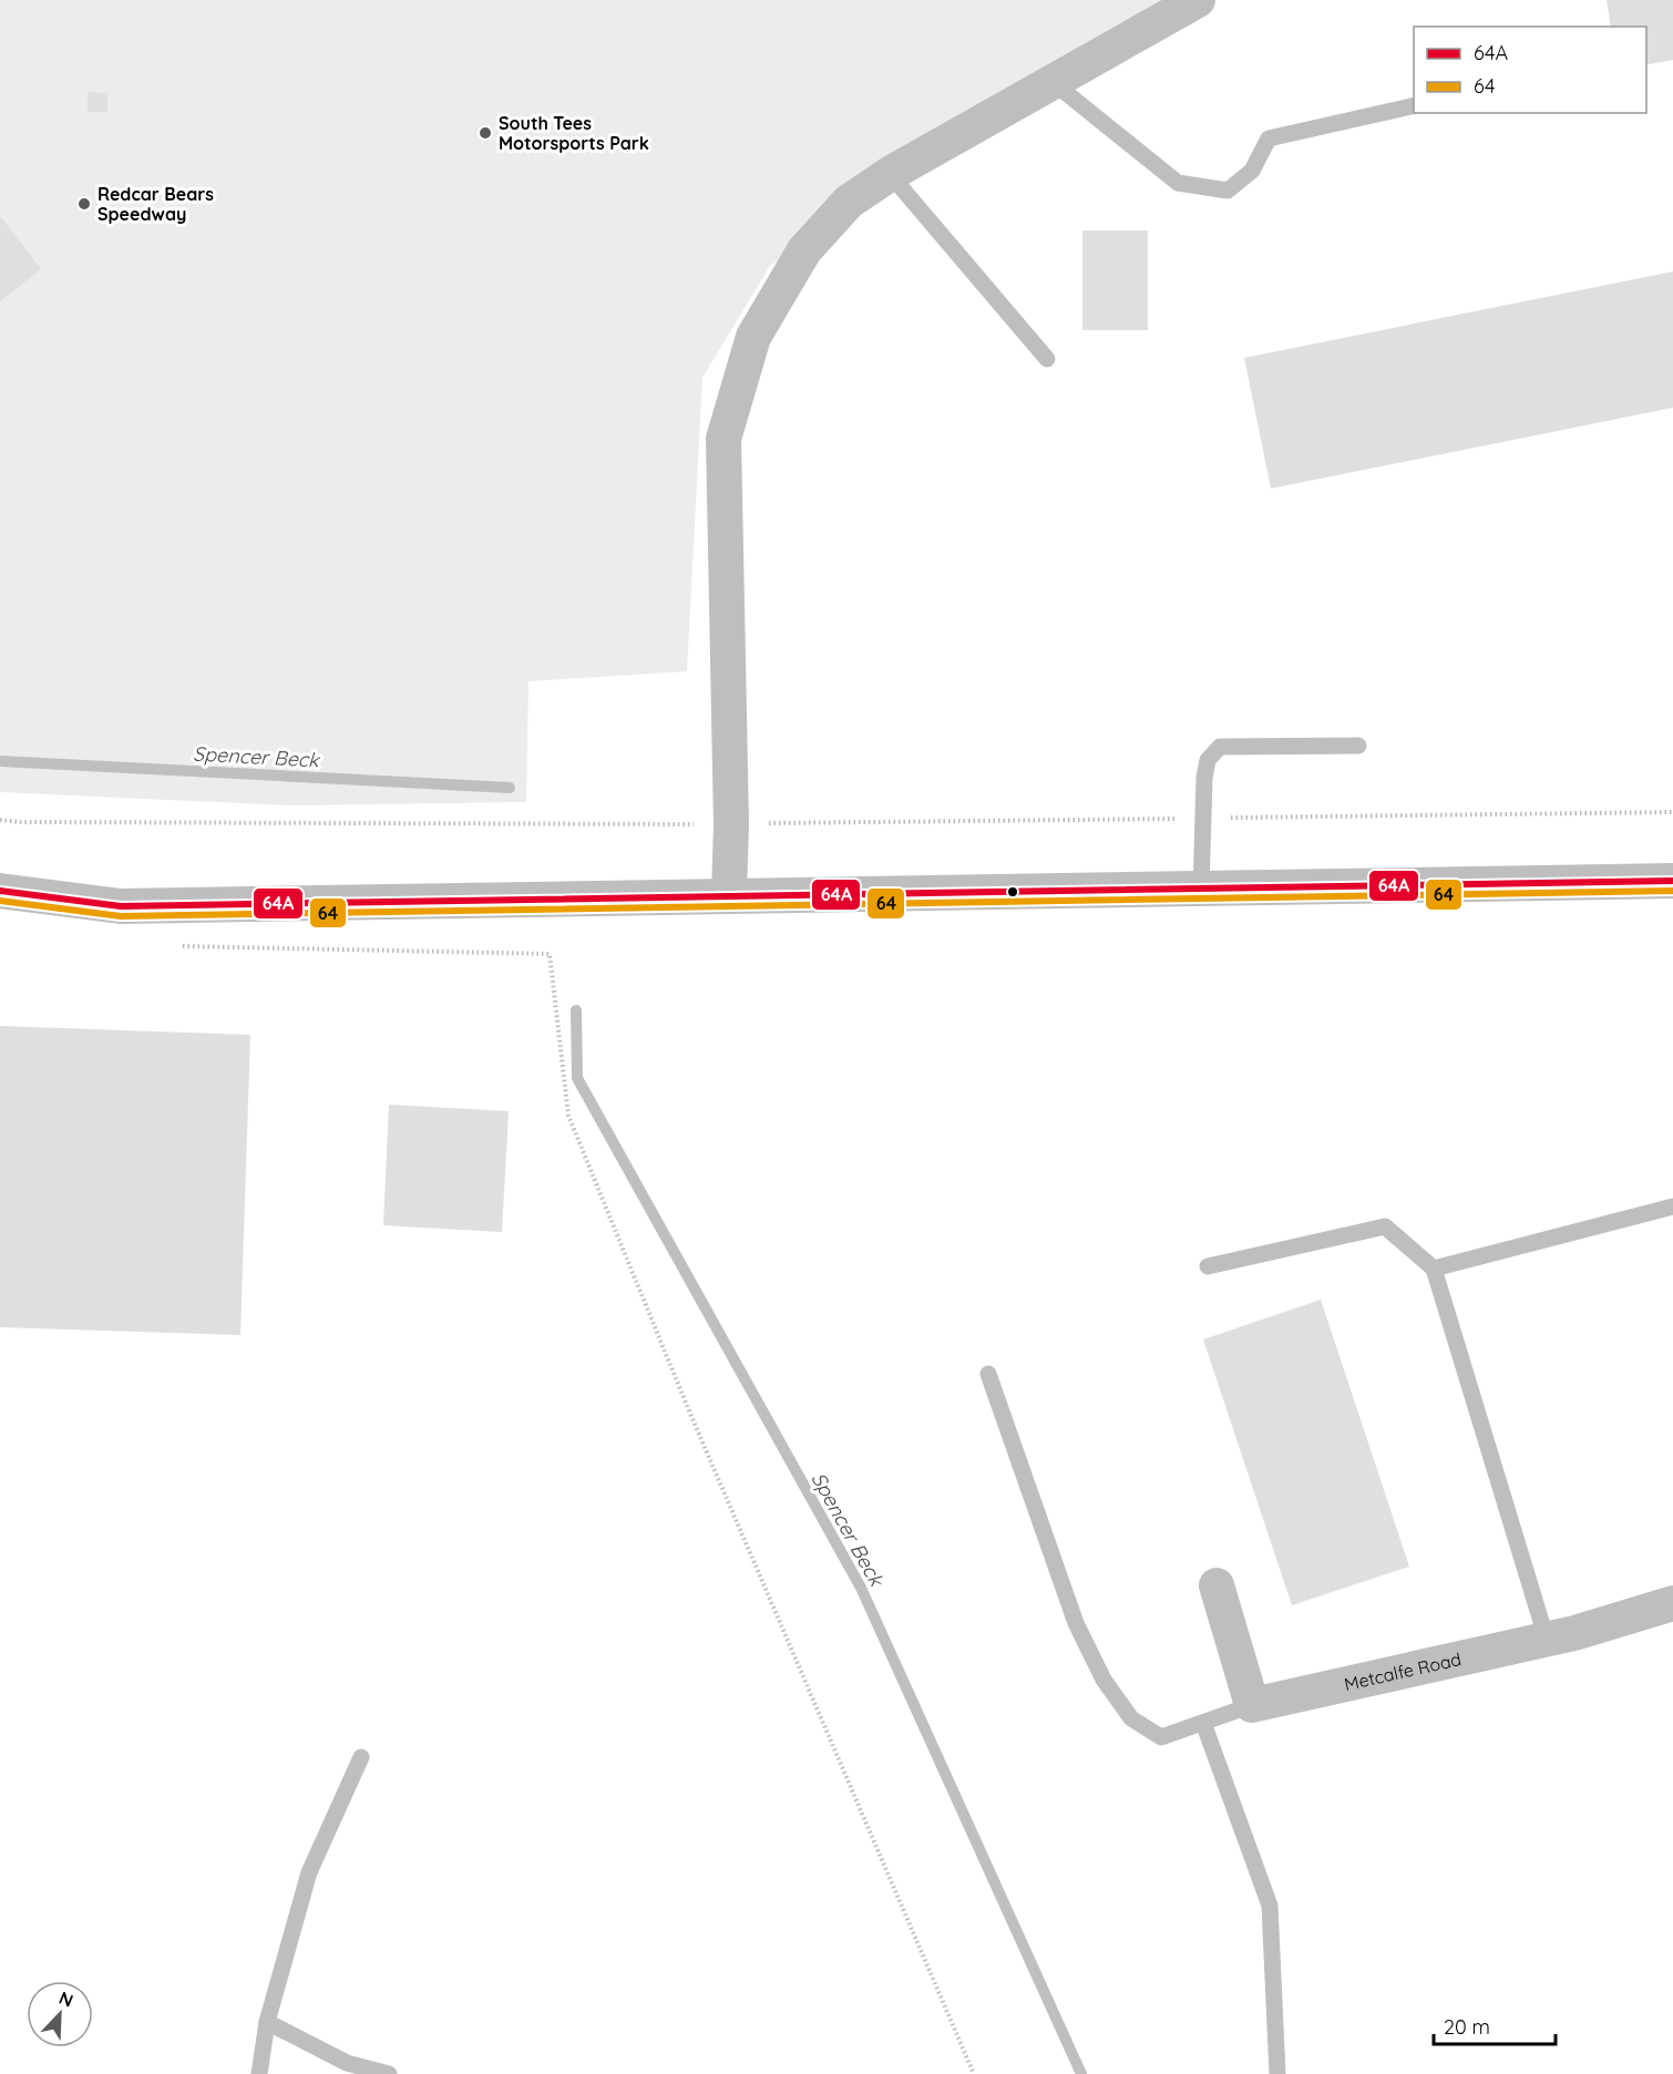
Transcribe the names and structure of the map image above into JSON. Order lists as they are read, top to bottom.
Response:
{
  "streets": {
    "street": ["Metcalfe Road"]
  },
  "water": ["Spencer Beck"],
  "places": ["South Tees Motorsports Park", "Redcar Bears Speedway"],
  "lines": ["transit line 64A", "transit line 64"],
  "legend": ["64A", "64"],
  "scale_bar": "20 m",
  "north": "top right"
}
